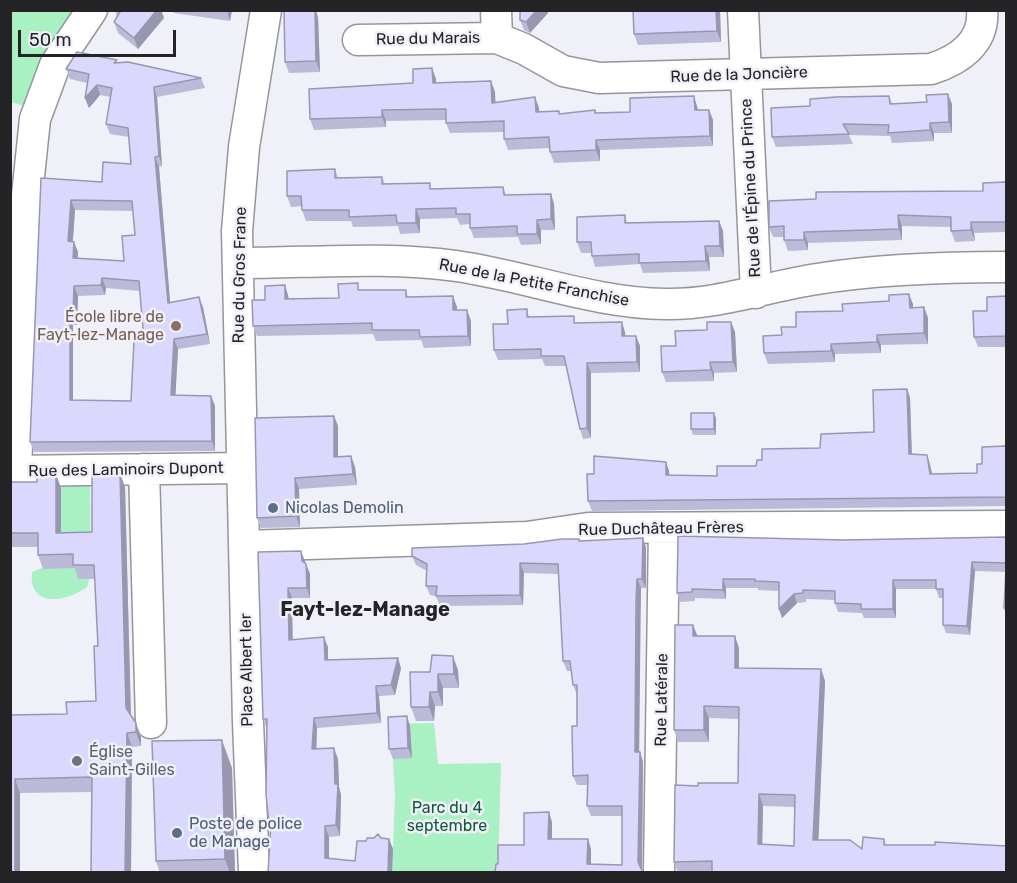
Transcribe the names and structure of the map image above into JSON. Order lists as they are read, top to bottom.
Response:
{
  "streets": {
    "street": [
      "Rue du Marais",
      "Rue de la Joncière",
      "Rue de l'Épine du Prince",
      "Rue du Gros Frane",
      "Rue de la Petite Franchise",
      "Rue des Laminoirs Dupont",
      "Rue Duchâteau Frères",
      "Place Albert Ier",
      "Rue Latérale"
    ]
  },
  "crossings": [
    ["Rue du Marais", "Rue de la Joncière"],
    ["Rue de la Joncière", "Rue de l'Épine du Prince"],
    ["Rue de l'Épine du Prince", "Rue de la Petite Franchise"],
    ["Rue du Gros Frane", "Rue de la Petite Franchise"],
    ["Rue du Gros Frane", "Rue des Laminoirs Dupont"],
    ["Rue du Gros Frane", "Place Albert Ier"],
    ["Rue des Laminoirs Dupont", "Place Albert Ier"],
    ["Rue Duchâteau Frères", "Place Albert Ier"],
    ["Rue Duchâteau Frères", "Rue Latérale"]
  ],
  "districts": ["Fayt-lez-Manage"],
  "parks": ["Parc du 4 septembre"],
  "places": [
    "École libre de Fayt-lez-Manage",
    "Nicolas Demolin",
    "Église Saint-Gilles",
    "Poste de police de Manage"
  ],
  "scale_bar": "50 m"
}
